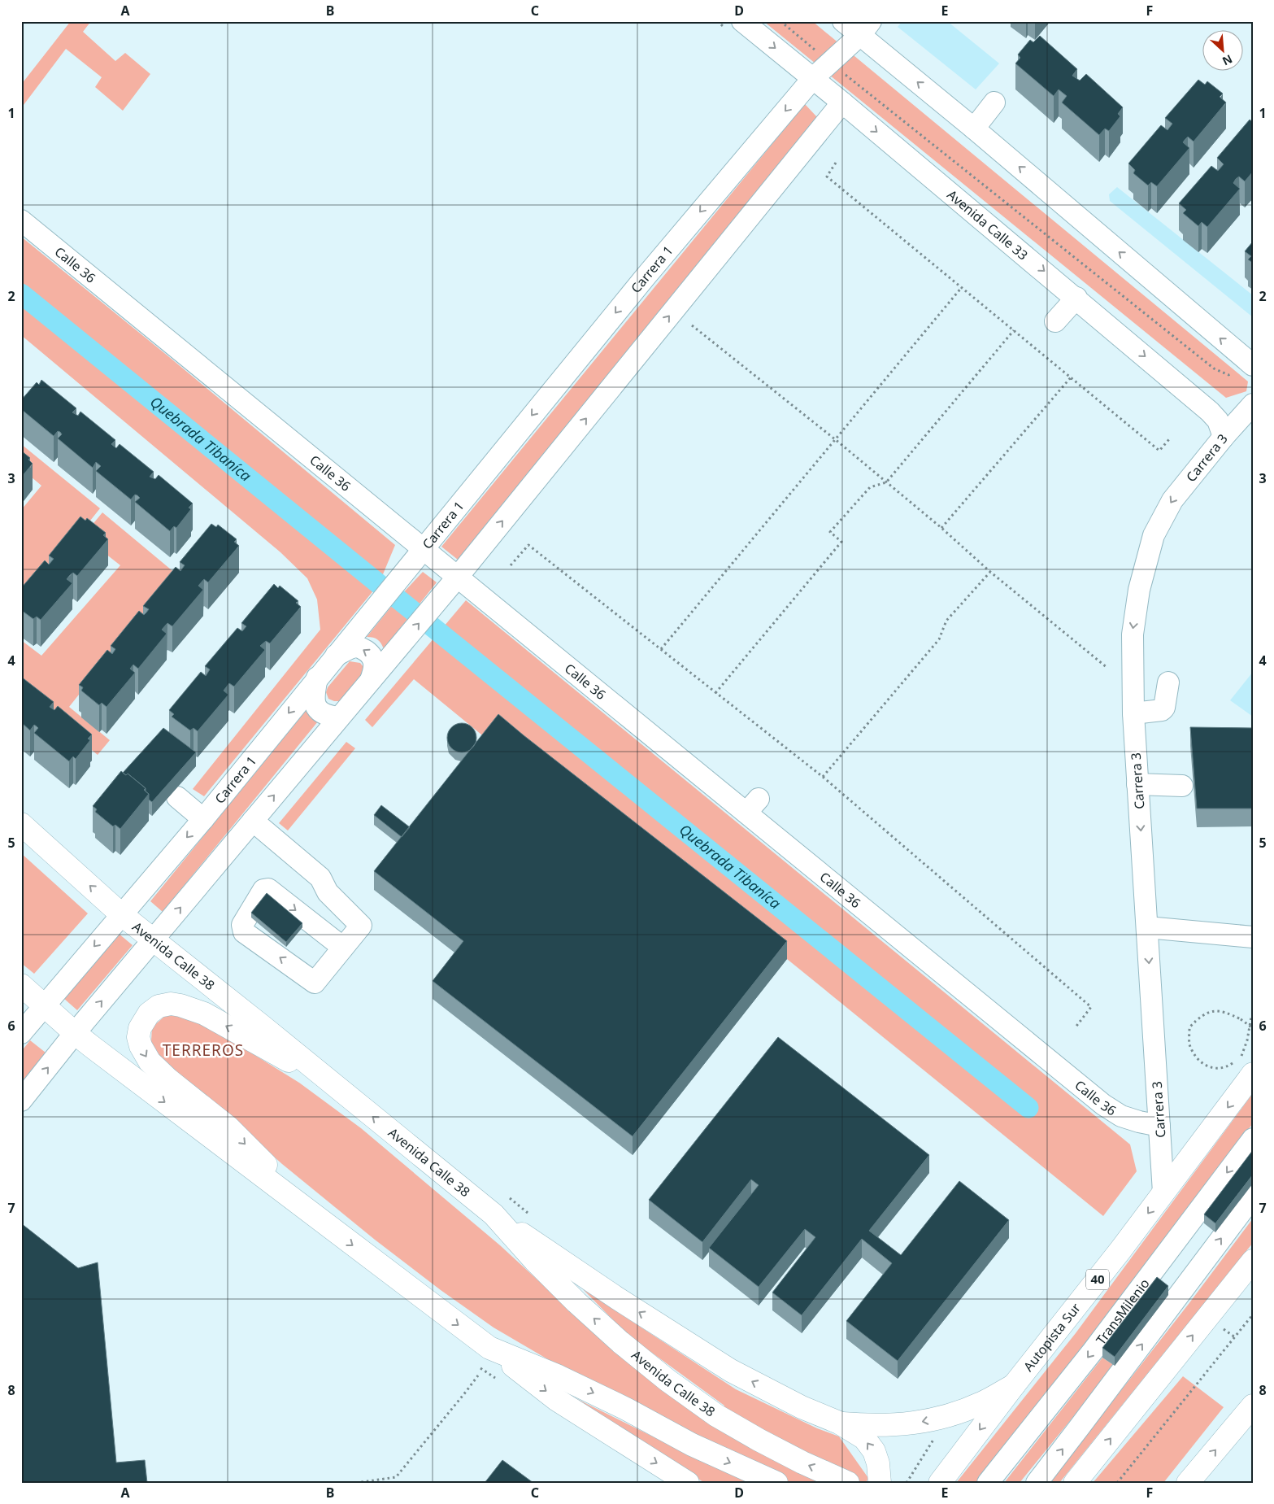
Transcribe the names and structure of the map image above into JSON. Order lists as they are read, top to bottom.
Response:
{
  "streets": {
    "main road": ["Avenida Calle 38", "40", "Autopista Sur"],
    "street": [
      "Avenida Calle 33",
      "Calle 36",
      "Carrera 1",
      "Carrera 3",
      "TransMilenio"
    ]
  },
  "crossings": [
    ["Avenida Calle 33", "Carrera 1"],
    ["Avenida Calle 33", "Carrera 3"],
    ["Calle 36", "Carrera 1"],
    ["Calle 36", "Carrera 3"],
    ["Carrera 1", "Avenida Calle 38"],
    ["Carrera 3", "Autopista Sur"]
  ],
  "one_way": ["Carrera 3"],
  "districts": ["TERREROS"],
  "water": ["Quebrada Tibaníca"],
  "north": "bottom right",
  "grid": {
    "columns": [
      "A",
      "B",
      "C",
      "D",
      "E",
      "F"
    ],
    "rows": [
      "1",
      "2",
      "3",
      "4",
      "5",
      "6",
      "7",
      "8"
    ]
  }
}
